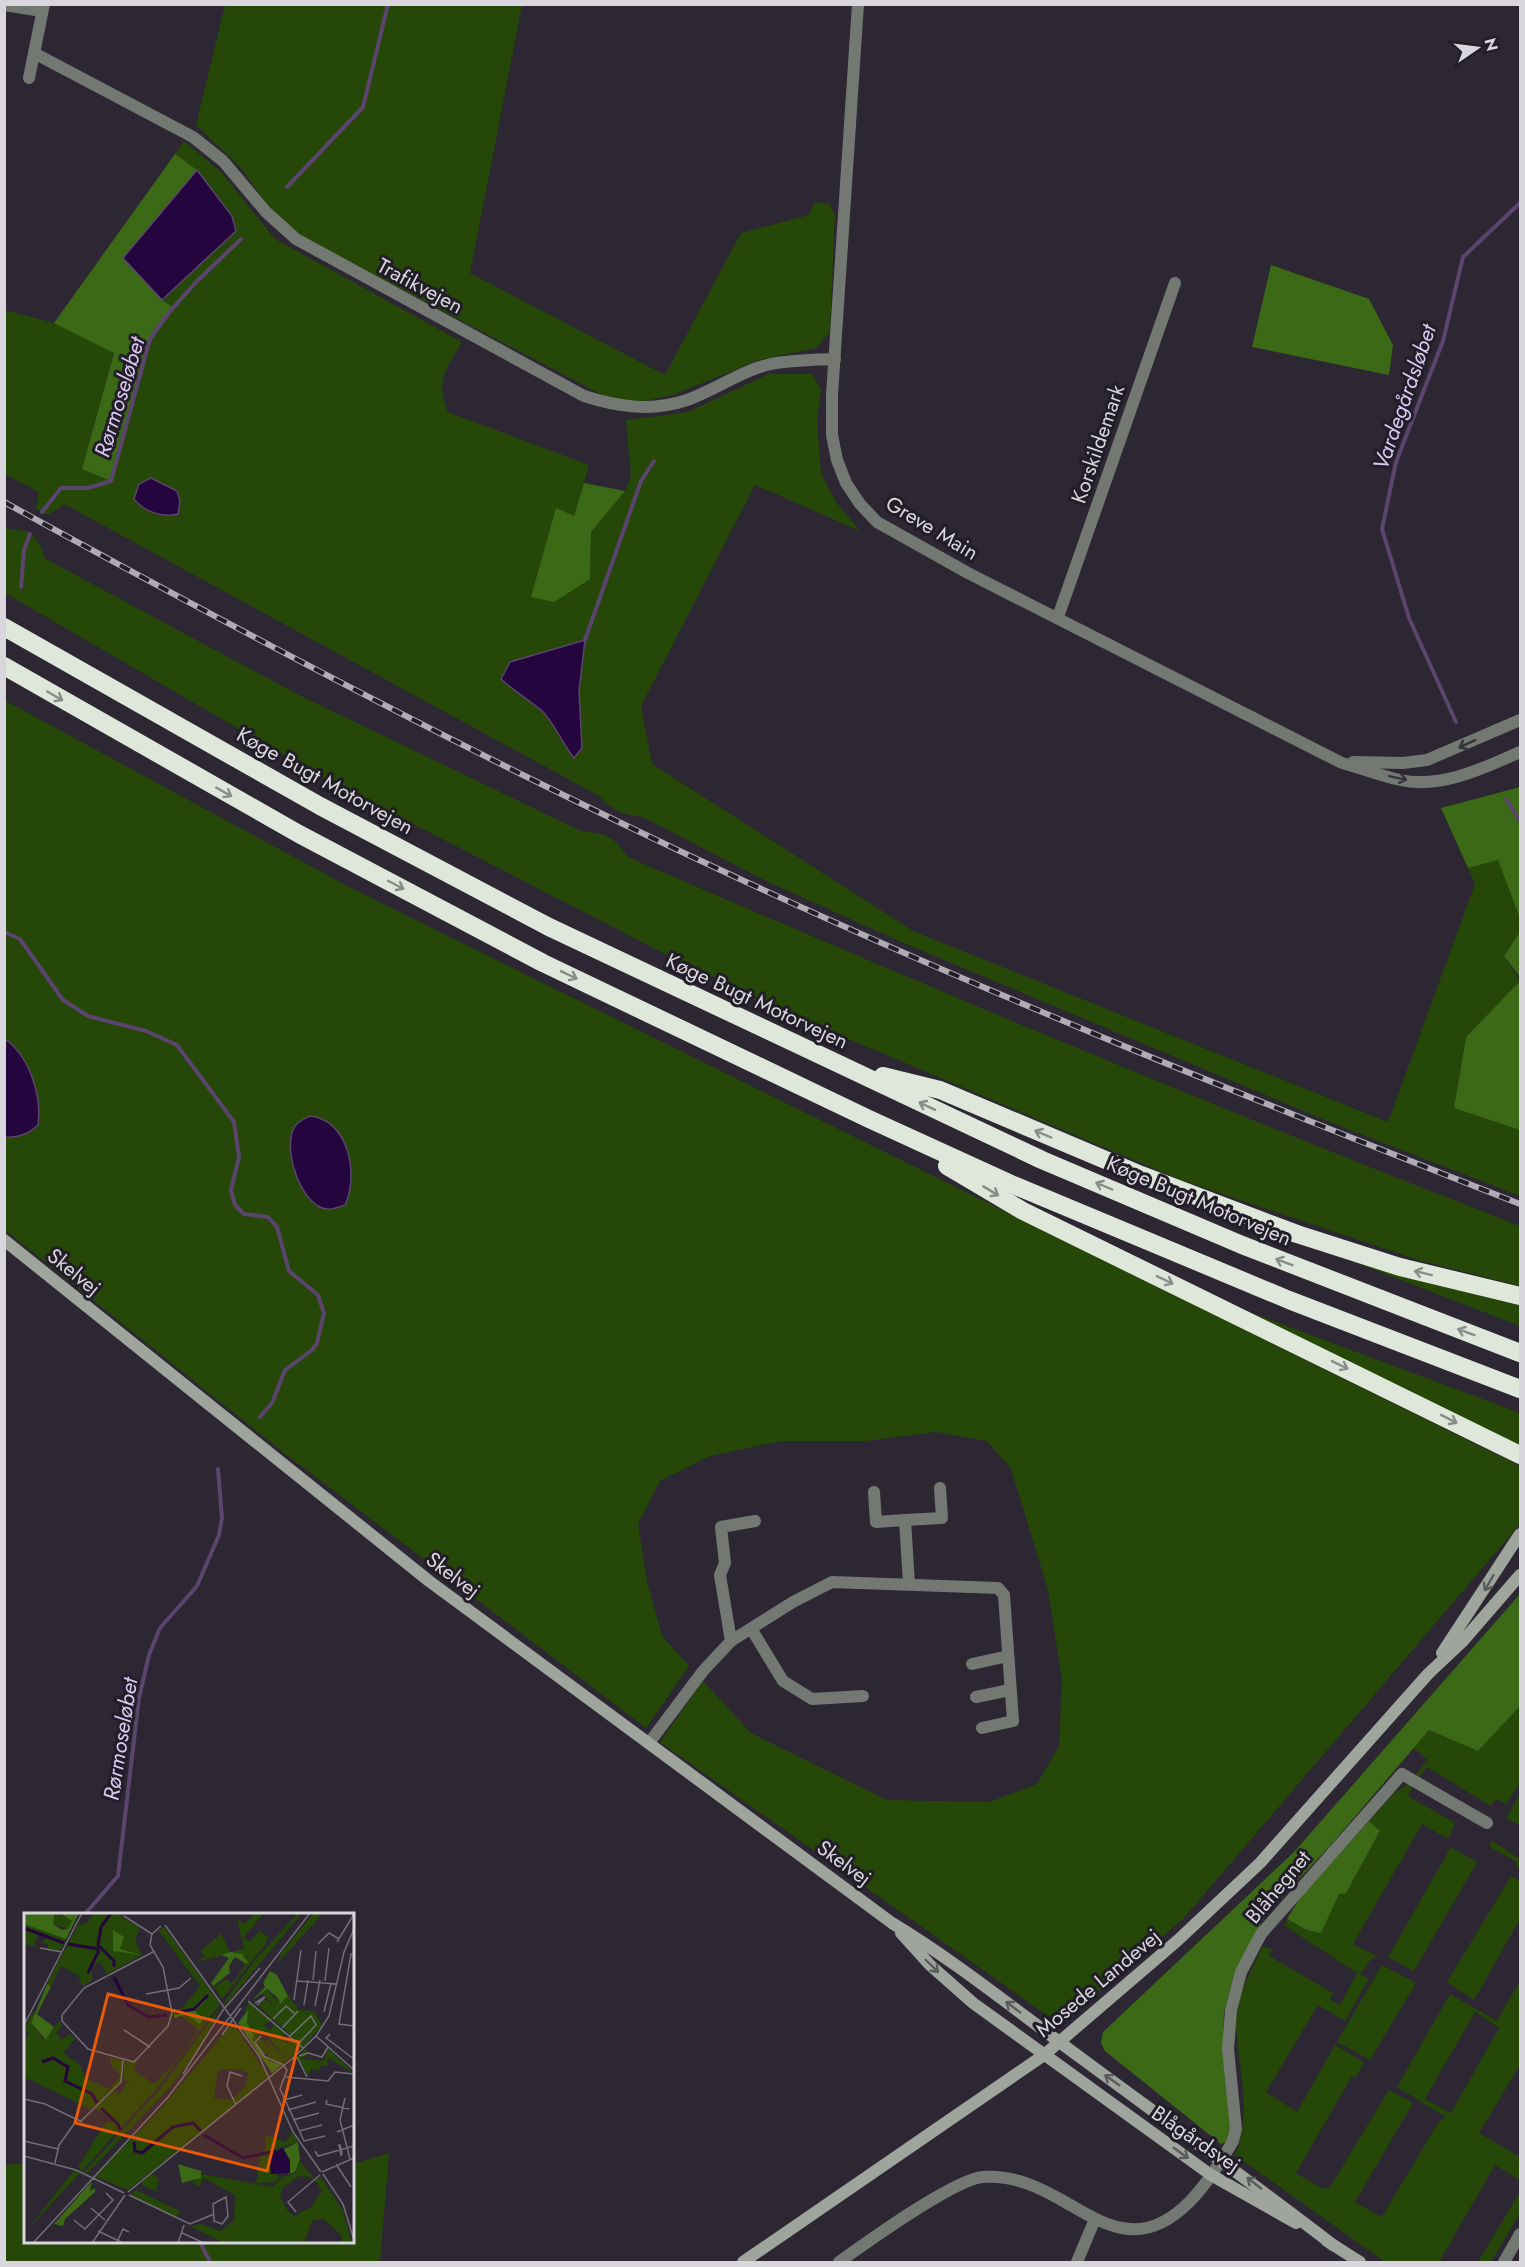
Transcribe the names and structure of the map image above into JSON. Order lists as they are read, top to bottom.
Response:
{
  "streets": {
    "highway": ["Køge Bugt Motorvejen"],
    "street": [
      "Trafikvejen",
      "Korskildemark",
      "Greve Main",
      "Skelvej",
      "Blåhegnet",
      "Mosede Landevej",
      "Blågårdsvej"
    ]
  },
  "crossings": [
    ["Trafikvejen", "Greve Main"],
    ["Korskildemark", "Greve Main"],
    ["Skelvej", "Mosede Landevej"],
    ["Skelvej", "Blågårdsvej"],
    ["Blåhegnet", "Blågårdsvej"],
    ["Mosede Landevej", "Blågårdsvej"]
  ],
  "water": ["Rørmoseløbet", "Vardegårdsløbet"],
  "north": "right"
}
